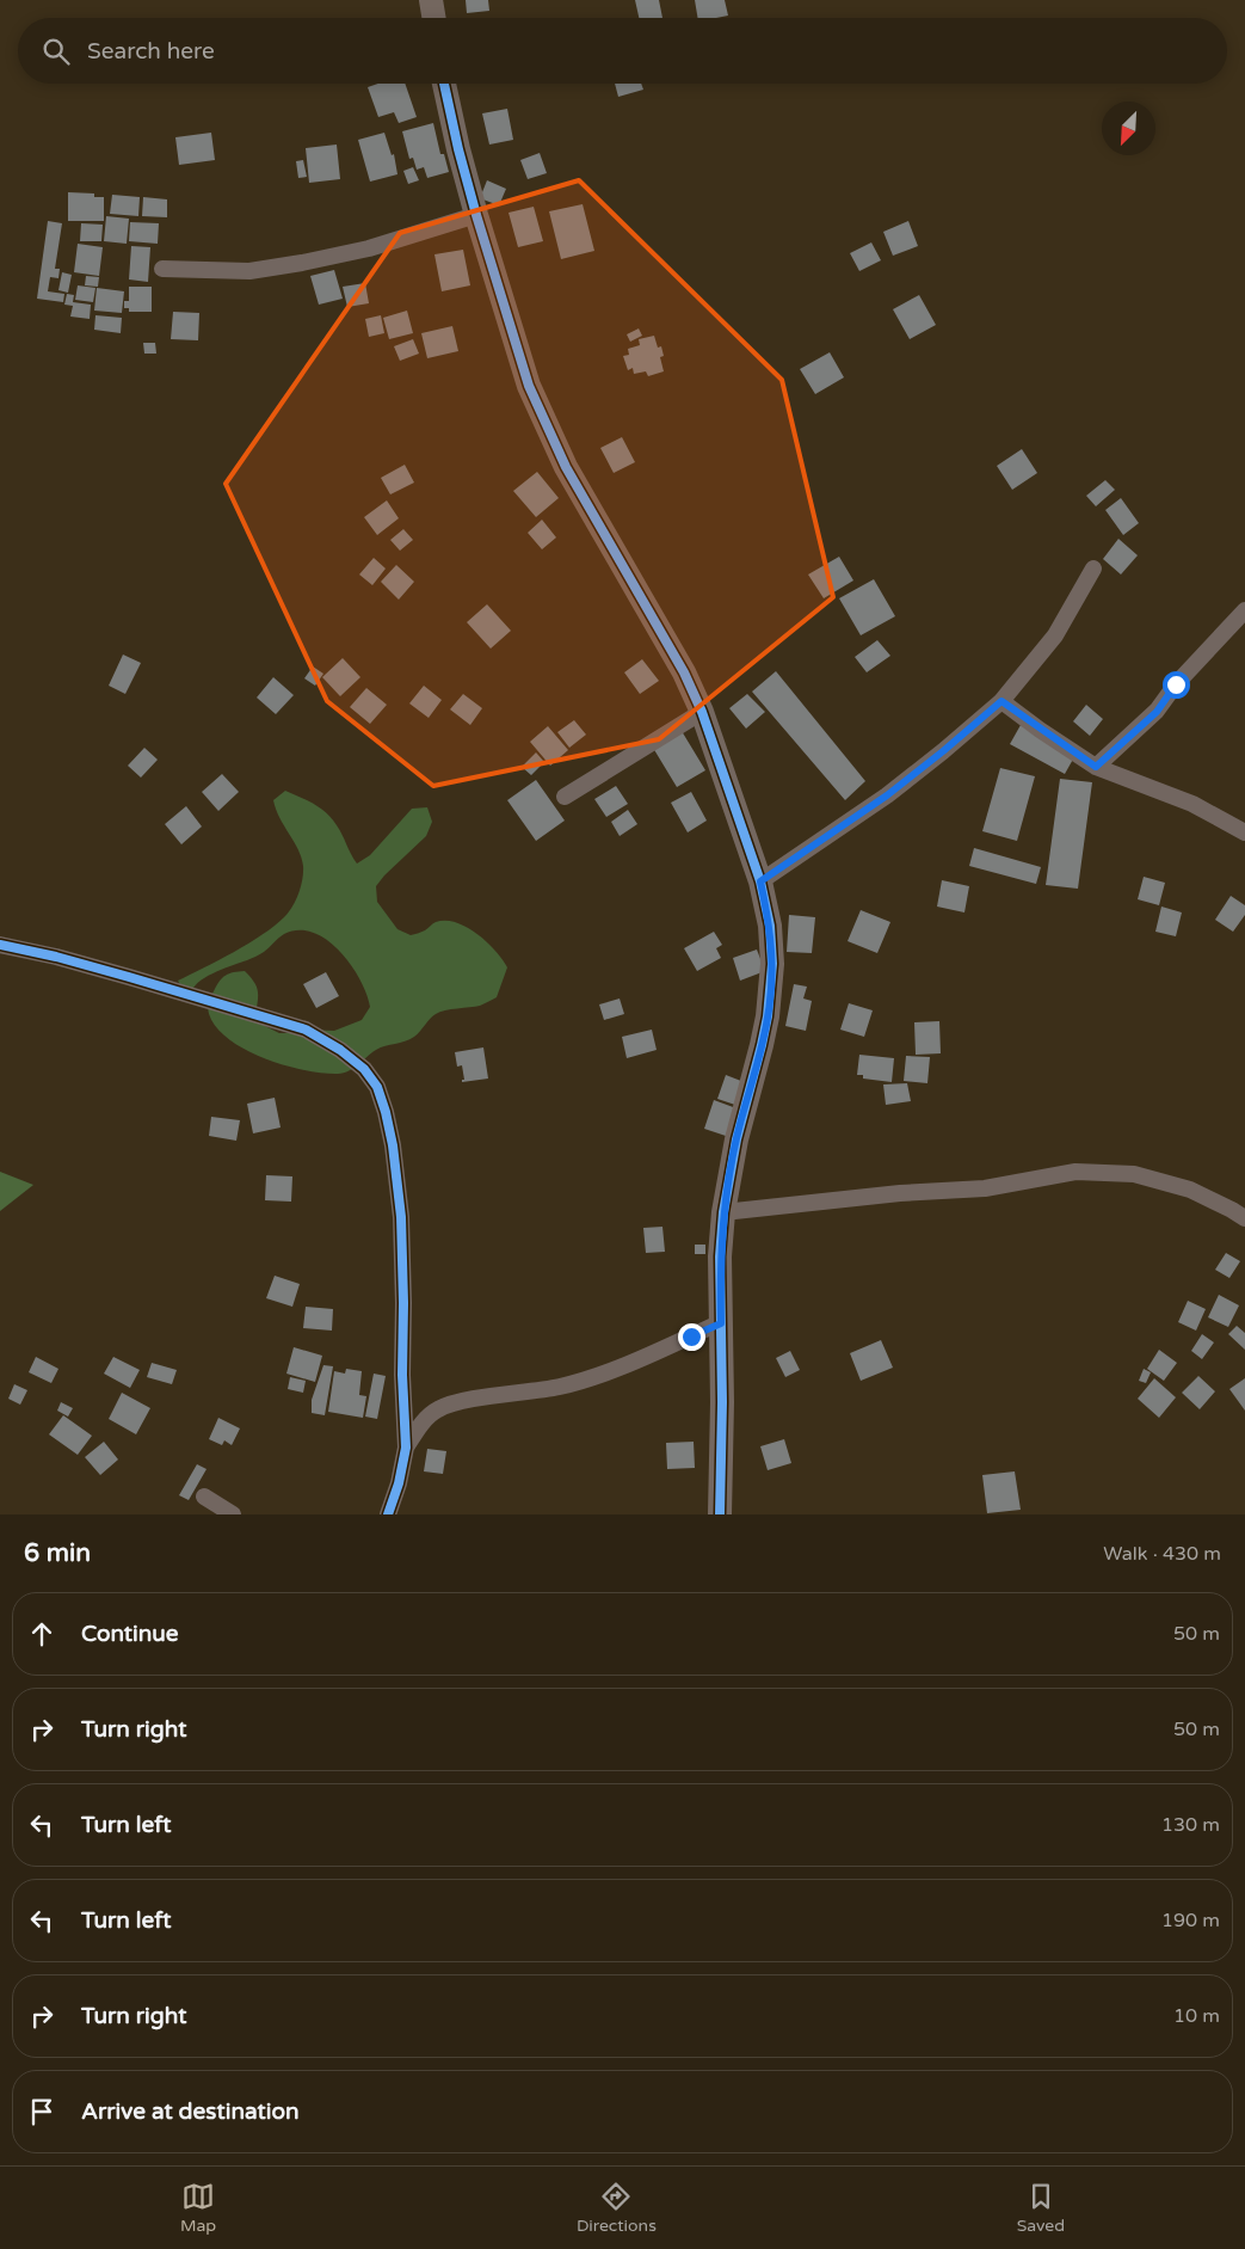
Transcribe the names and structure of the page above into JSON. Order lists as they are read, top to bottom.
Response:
{
  "north": "bottom left",
  "page": {
    "search": "Search here",
    "heading": ["6 min", "Walk · 430 m"],
    "list": [
      ["Continue", "50 m"],
      ["Turn right", "50 m"],
      ["Turn left", "130 m"],
      ["Turn left", "190 m"],
      ["Turn right", "10 m"],
      "Arrive at destination"
    ],
    "nav": ["Map", "Directions", "Saved"]
  }
}
